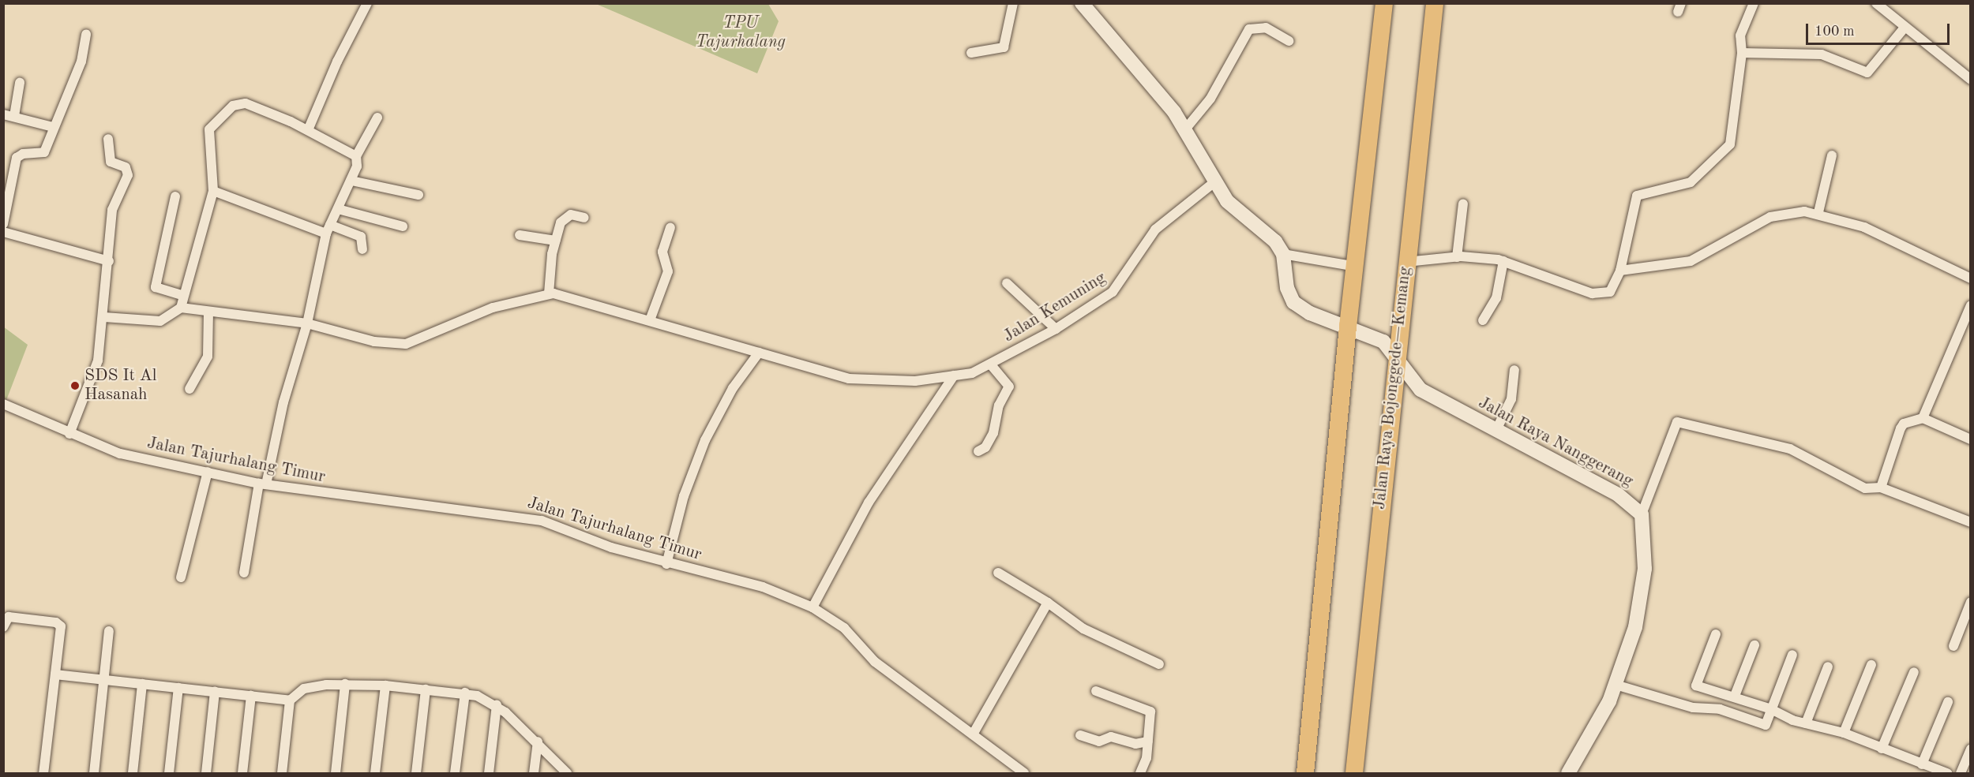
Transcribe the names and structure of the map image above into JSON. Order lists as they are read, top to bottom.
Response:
{
  "streets": {
    "highway": ["Jalan Raya Bojonggede—Kemang"],
    "street": ["Jalan Kemuning", "Jalan Raya Nanggerang", "Jalan Tajurhalang Timur"]
  },
  "crossings": [
    ["Jalan Raya Bojonggede—Kemang", "Jalan Raya Nanggerang"]
  ],
  "parks": ["TPU Tajurhalang"],
  "places": ["SDS It Al Hasanah"],
  "scale_bar": "100 m"
}
